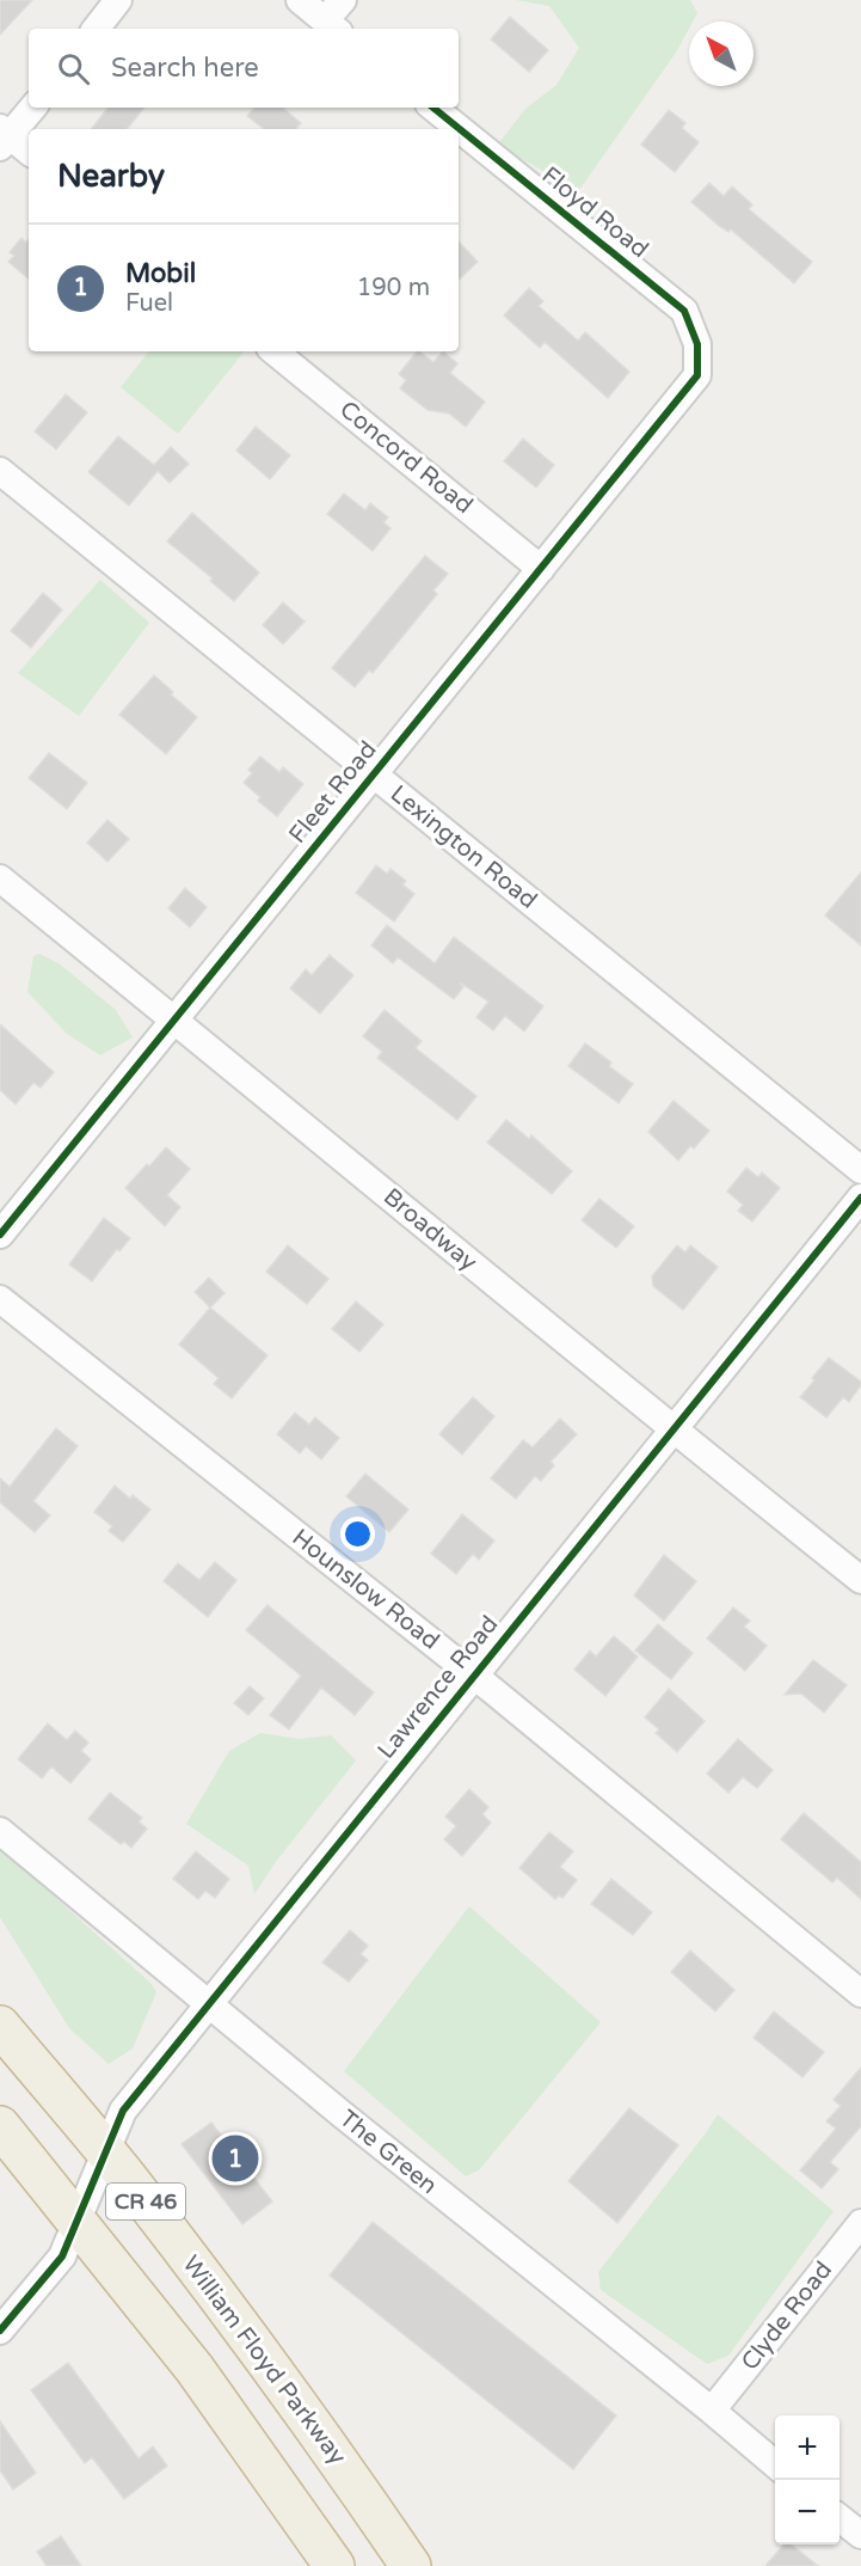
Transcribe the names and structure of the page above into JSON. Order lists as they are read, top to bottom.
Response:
{
  "streets": {
    "highway": ["CR 46", "William Floyd Parkway"],
    "street": [
      "Floyd Road",
      "Concord Road",
      "Fleet Road",
      "Lexington Road",
      "Broadway",
      "Hounslow Road",
      "Lawrence Road",
      "The Green",
      "Clyde Road"
    ]
  },
  "crossings": [
    ["Floyd Road", "Fleet Road"],
    ["Concord Road", "Fleet Road"],
    ["Fleet Road", "Lexington Road"],
    ["Fleet Road", "Broadway"],
    ["Broadway", "Lawrence Road"],
    ["Hounslow Road", "Lawrence Road"],
    ["Lawrence Road", "The Green"],
    ["Lawrence Road", "CR 46"],
    ["Lawrence Road", "William Floyd Parkway"],
    ["The Green", "Clyde Road"]
  ],
  "north": "top left",
  "page": {
    "search": "Search here",
    "heading": "Nearby",
    "list": [
      {
        "mark": "1",
        "name": "Mobil",
        "note": "Fuel",
        "value": "190 m"
      }
    ],
    "pins": "1",
    "map_buttons": ["+", "−"]
  }
}
